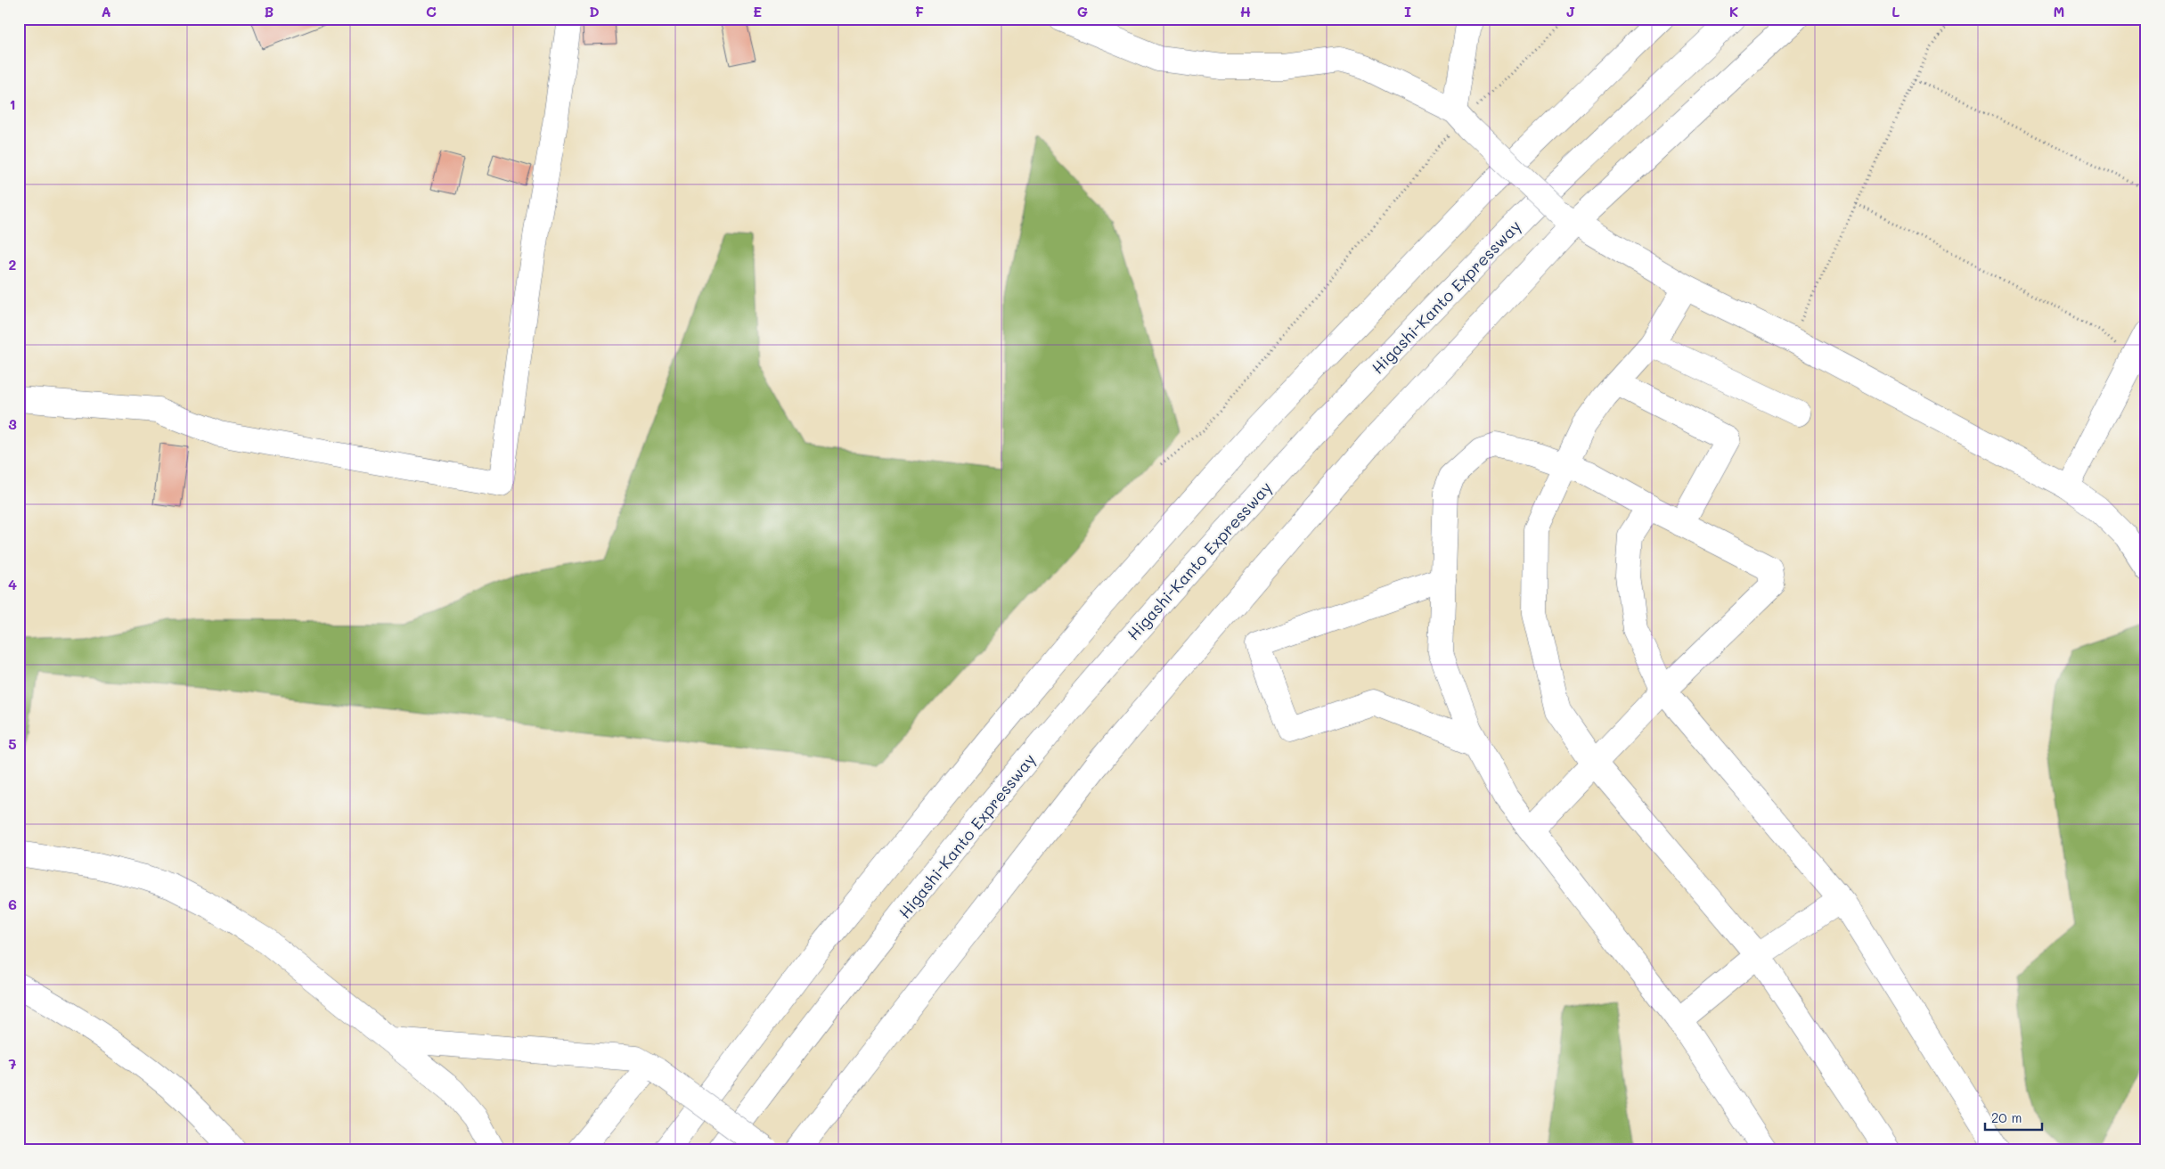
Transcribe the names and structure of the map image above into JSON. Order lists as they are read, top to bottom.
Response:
{
  "streets": {
    "main road": ["Higashi-Kanto Expressway"]
  },
  "scale_bar": "20 m",
  "grid": {
    "columns": [
      "A",
      "B",
      "C",
      "D",
      "E",
      "F",
      "G",
      "H",
      "I",
      "J",
      "K",
      "L",
      "M"
    ],
    "rows": [
      "1",
      "2",
      "3",
      "4",
      "5",
      "6",
      "7"
    ]
  }
}
